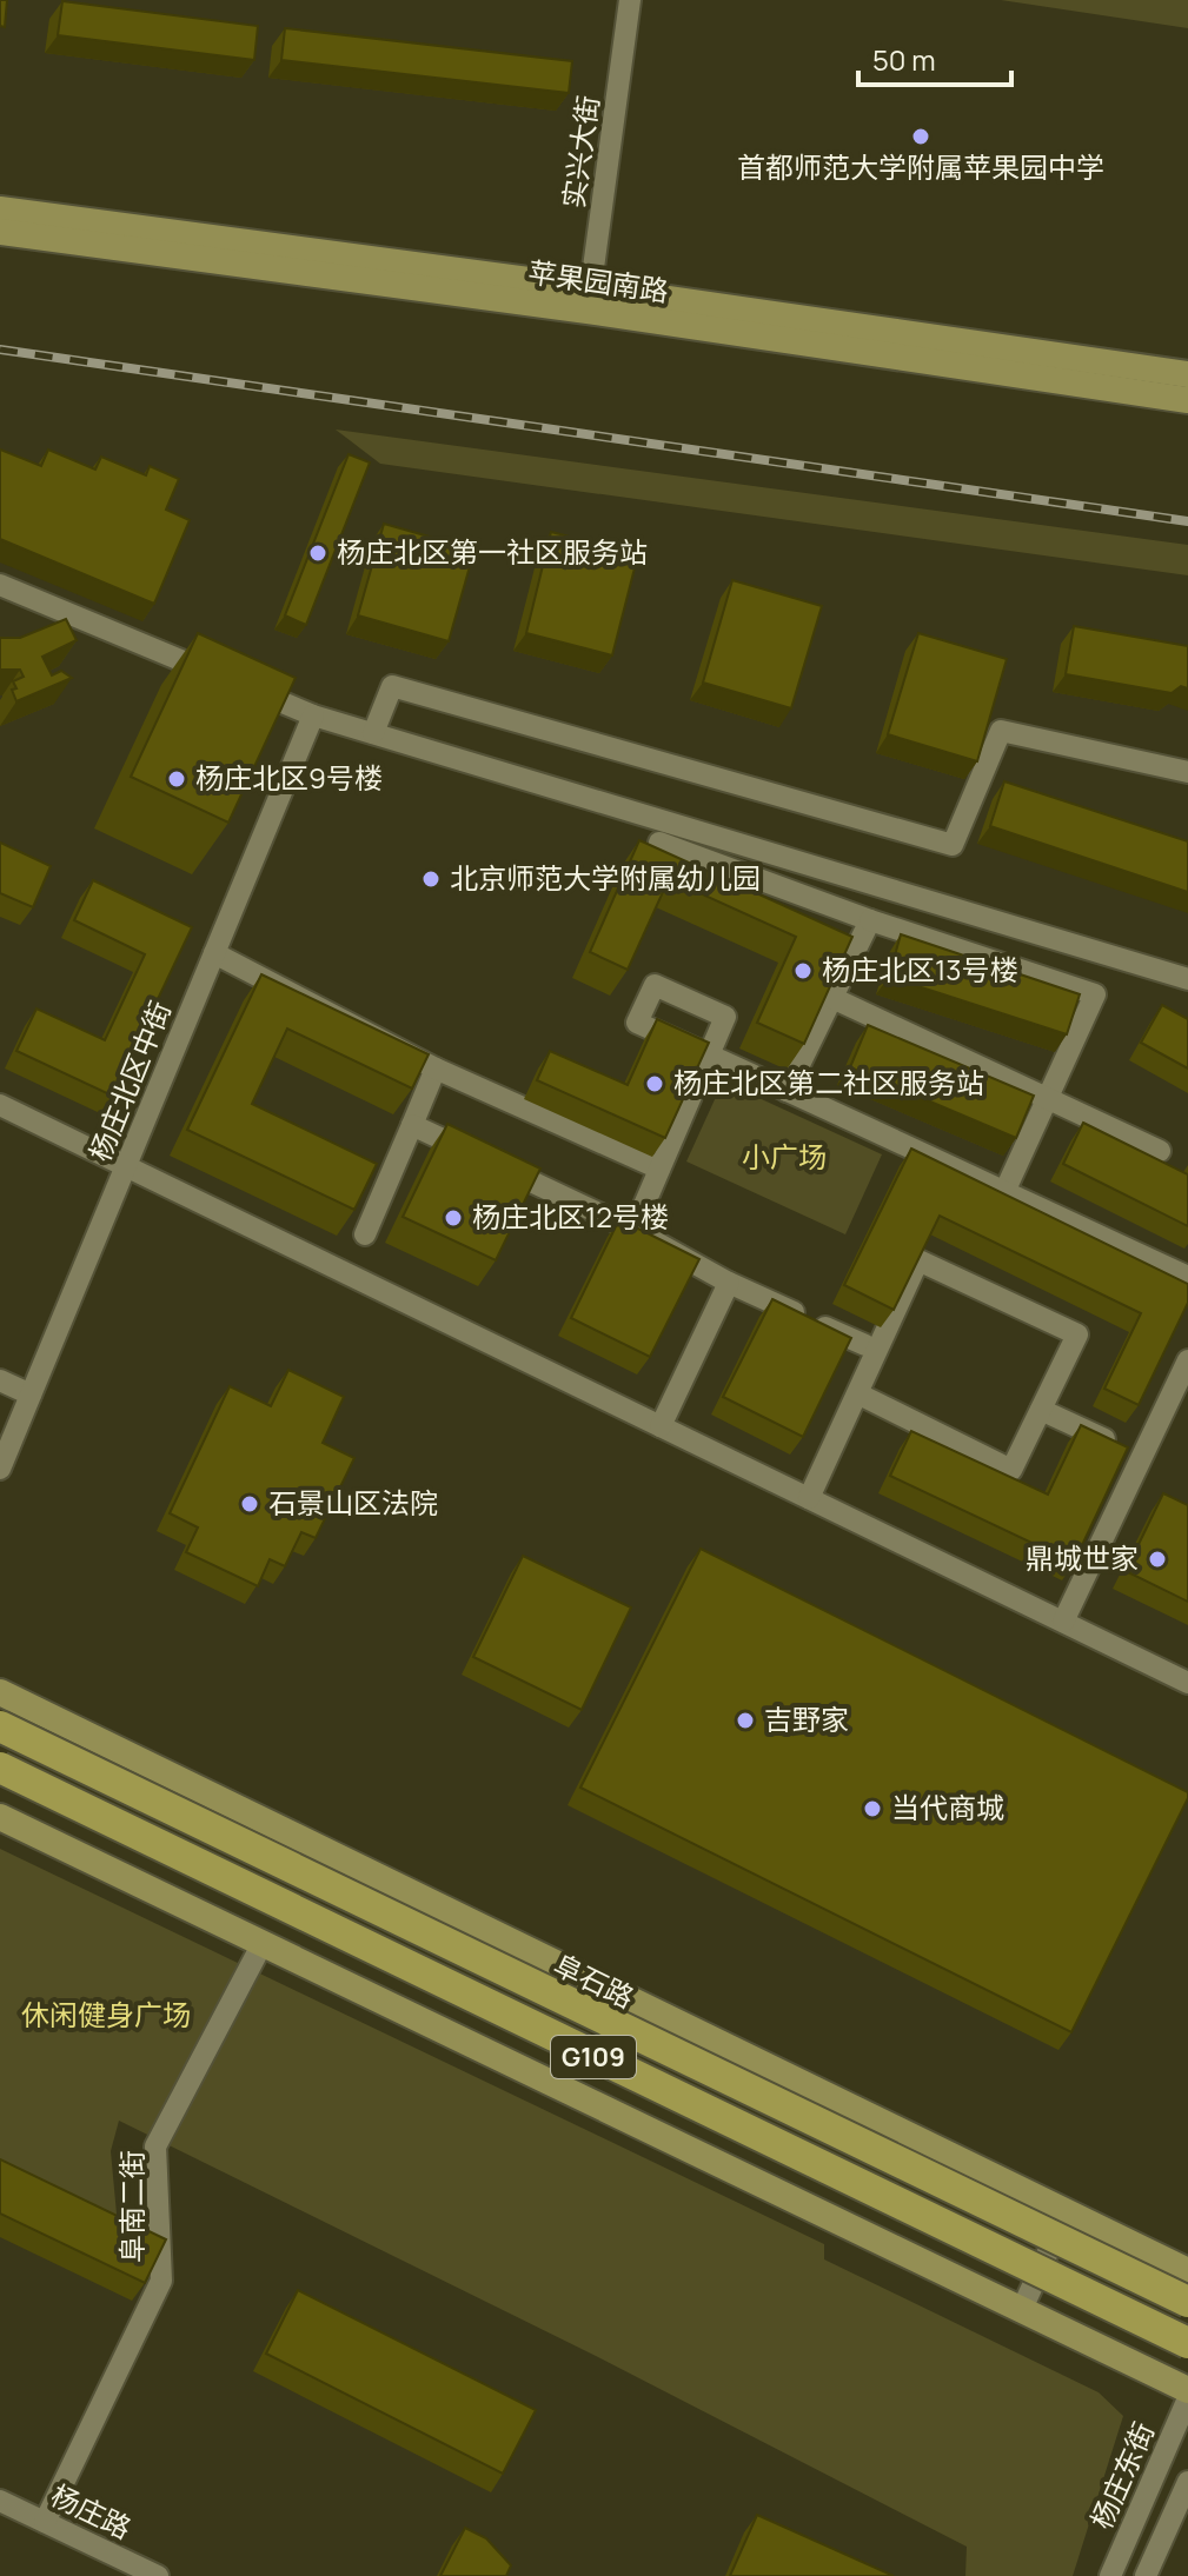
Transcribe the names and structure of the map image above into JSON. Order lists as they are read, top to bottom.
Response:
{
  "streets": {
    "highway": ["阜石路", "G109"],
    "main road": ["苹果园南路"],
    "street": [
      "实兴大街",
      "杨庄北区中街",
      "阜南二街",
      "杨庄东街",
      "杨庄路"
    ]
  },
  "crossings": [
    ["实兴大街", "苹果园南路"],
    ["阜南二街", "杨庄路"]
  ],
  "parks": ["小广场", "休闲健身广场"],
  "places": [
    "首都师范大学附属苹果园中学",
    "杨庄北区第一社区服务站",
    "杨庄北区9号楼",
    "北京师范大学附属幼儿园",
    "杨庄北区13号楼",
    "杨庄北区第二社区服务站",
    "杨庄北区12号楼",
    "石景山区法院",
    "鼎城世家",
    "吉野家",
    "当代商城"
  ],
  "scale_bar": "50 m"
}
